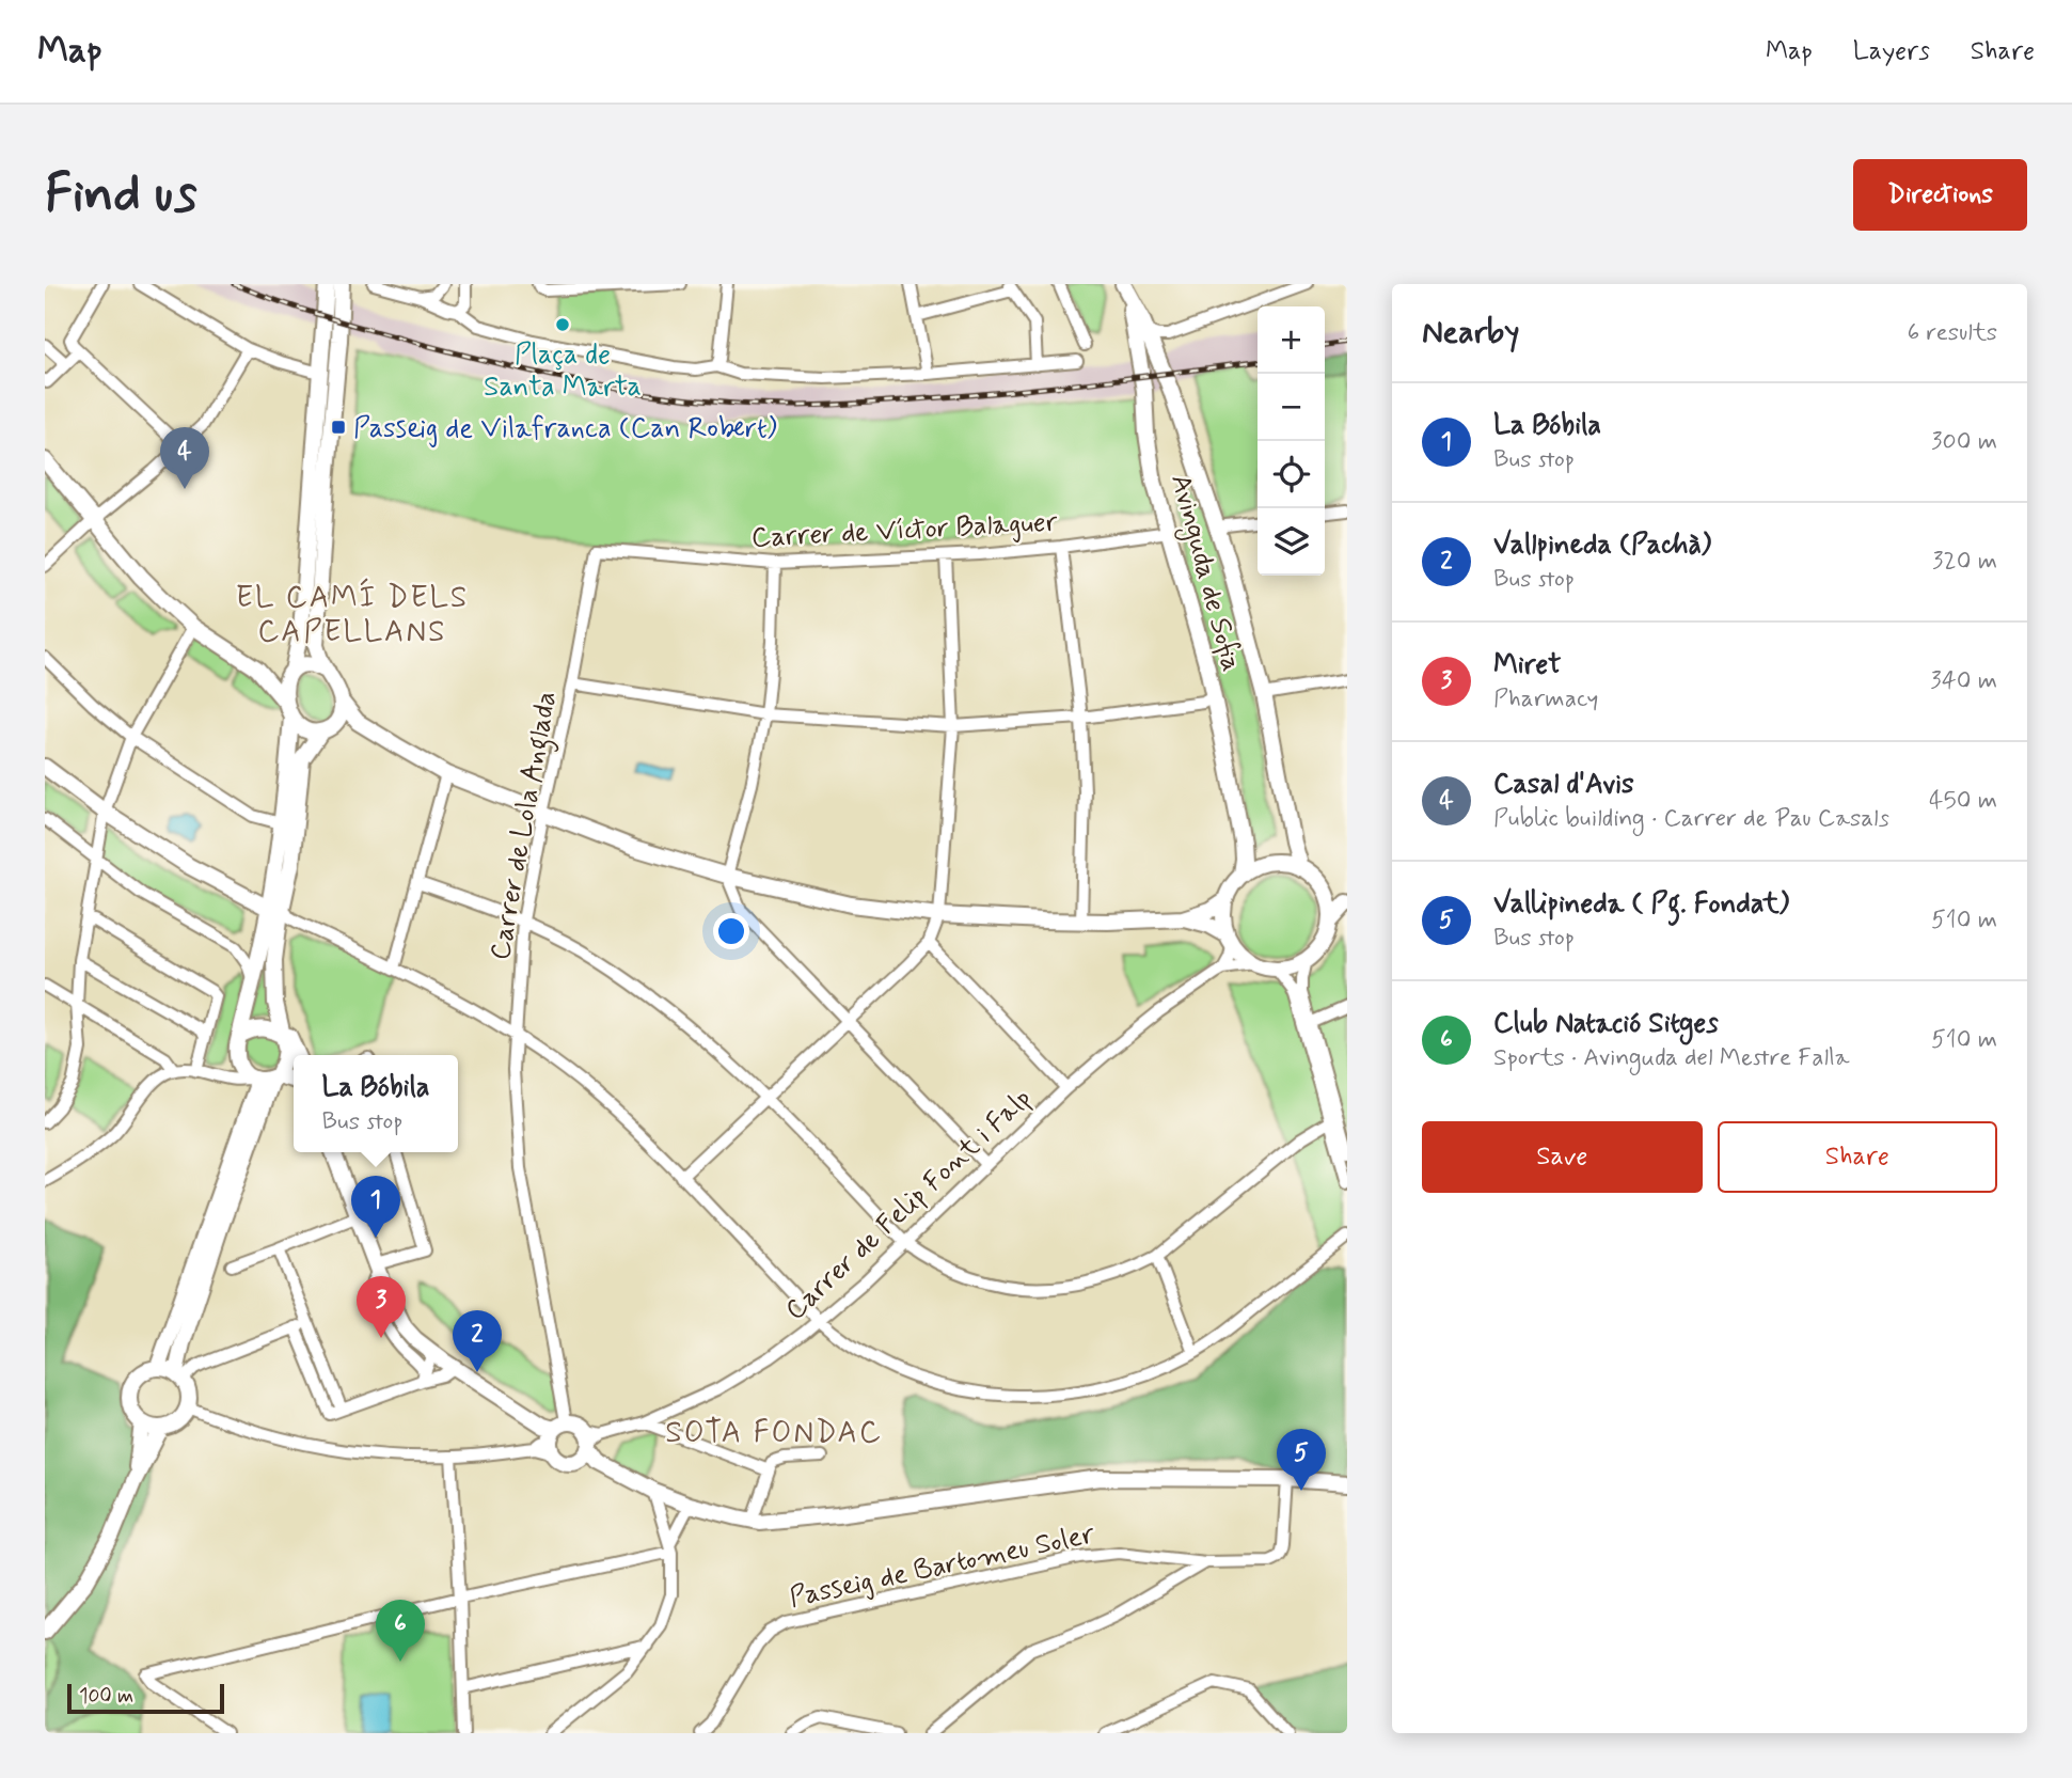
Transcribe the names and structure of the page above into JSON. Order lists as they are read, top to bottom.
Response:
{
  "streets": {
    "street": [
      "Carrer de Víctor Balaguer",
      "Avinguda de Sofia",
      "Carrer de Lola Anglada",
      "Carrer de Felip Font i Falp",
      "Passeig de Bartomeu Soler"
    ]
  },
  "crossings": [
    ["Carrer de Víctor Balaguer", "Avinguda de Sofia"],
    ["Carrer de Víctor Balaguer", "Carrer de Lola Anglada"],
    ["Avinguda de Sofia", "Carrer de Felip Font i Falp"]
  ],
  "districts": ["EL CAMÍ DELS CAPELLANS", "SOTA FONDAC"],
  "places": {
    "other": ["Plaça de Santa Marta"],
    "transit": ["Passeig de Vilafranca (Can Robert)"]
  },
  "scale_bar": "100 m",
  "page": {
    "header": "Map",
    "nav": ["Map", "Layers", "Share"],
    "buttons": [
      "Directions",
      ["Save", "Share"]
    ],
    "title": "Find us",
    "heading": ["Nearby", "6 results"],
    "map_buttons": ["+", "−"],
    "list": [
      {
        "mark": "1",
        "name": "La Bóbila",
        "note": "Bus stop",
        "value": "300 m"
      },
      {
        "mark": "2",
        "name": "Vallpineda (Pachà)",
        "note": "Bus stop",
        "value": "320 m"
      },
      {
        "mark": "3",
        "name": "Miret",
        "note": "Pharmacy",
        "value": "340 m"
      },
      {
        "mark": "4",
        "name": "Casal d'Avis",
        "note": "Public building · Carrer de Pau Casals",
        "value": "450 m"
      },
      {
        "mark": "5",
        "name": "Vallipineda ( Pg. Fondat)",
        "note": "Bus stop",
        "value": "510 m"
      },
      {
        "mark": "6",
        "name": "Club Natació Sitges",
        "note": "Sports · Avinguda del Mestre Falla",
        "value": "510 m"
      }
    ],
    "pins": [
      "4",
      "1",
      "3",
      "2",
      "5",
      "6"
    ],
    "popup": ["La Bóbila", "Bus stop"],
    "scale": "100 m"
  }
}
